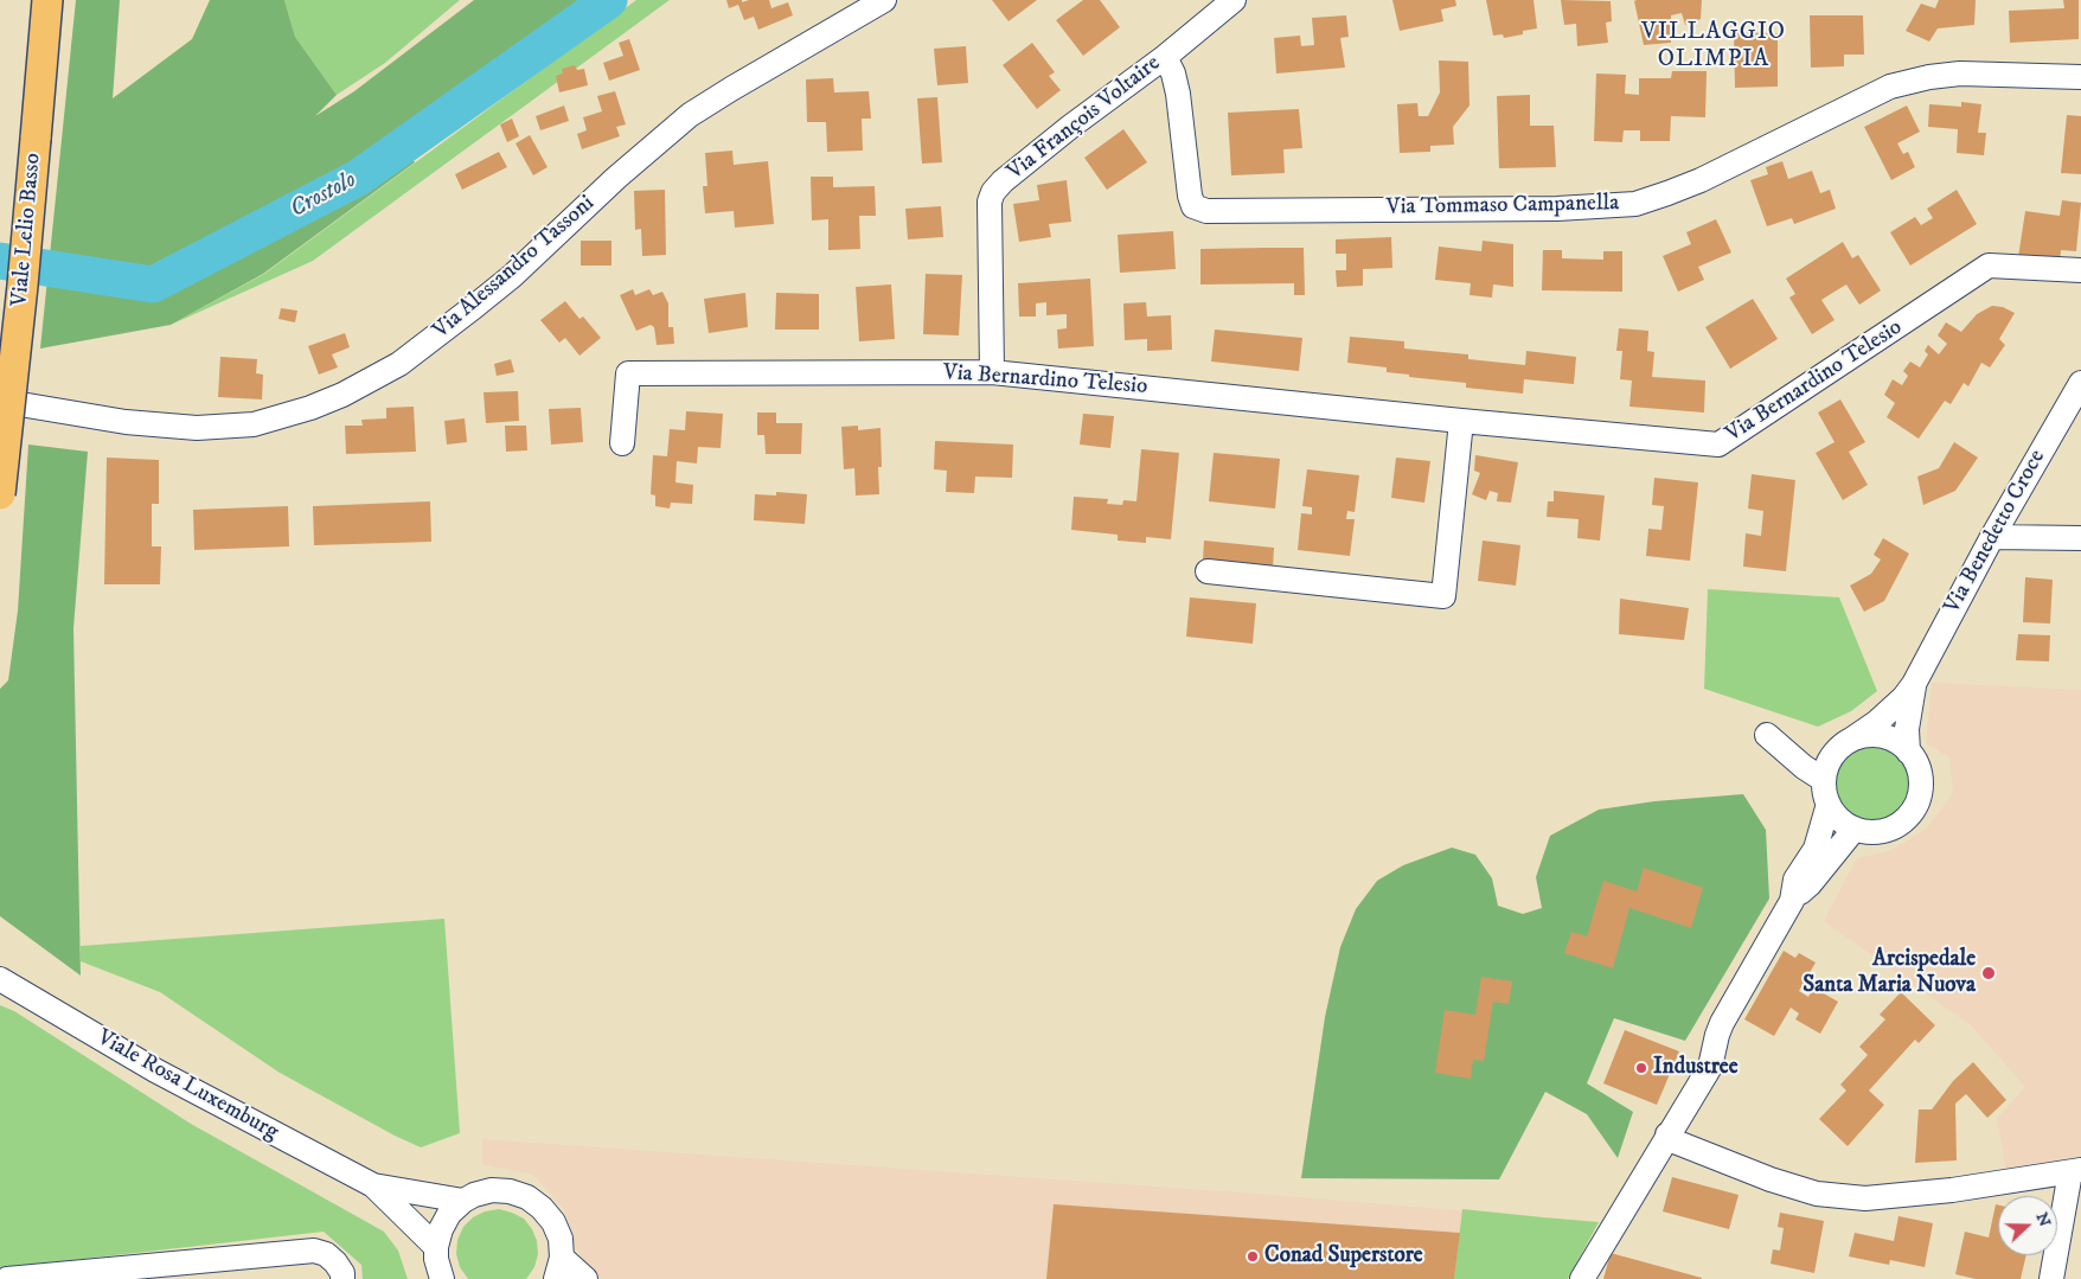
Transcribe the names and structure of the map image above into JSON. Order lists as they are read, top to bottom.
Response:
{
  "streets": {
    "main road": ["Viale Lelio Basso"],
    "street": [
      "Via François Voltaire",
      "Via Tommaso Campanella",
      "Via Alessandro Tassoni",
      "Via Bernardino Telesio",
      "Via Benedetto Croce",
      "Viale Rosa Luxemburg"
    ]
  },
  "crossings": [
    ["Via François Voltaire", "Via Tommaso Campanella"],
    ["Via François Voltaire", "Via Bernardino Telesio"]
  ],
  "districts": ["VILLAGGIO OLIMPIA"],
  "water": ["Crostolo"],
  "places": ["Arcispedale Santa Maria Nuova", "Industree", "Conad Superstore"],
  "north": "right"
}
